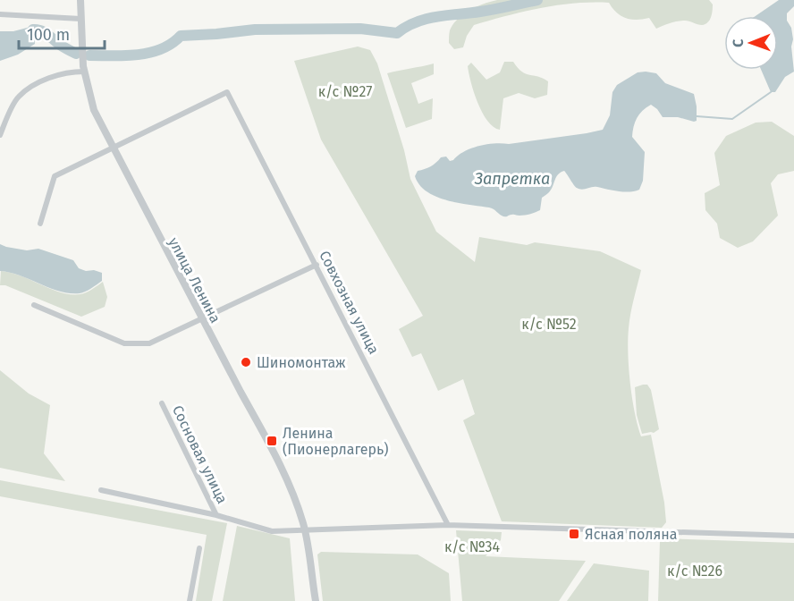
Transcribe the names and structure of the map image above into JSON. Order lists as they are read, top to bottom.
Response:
{
  "streets": {
    "street": ["улица Ленина", "Совхозная улица", "Сосновая улица"]
  },
  "crossings": [
    ["улица Ленина", "Совхозная улица"]
  ],
  "water": ["Запретка"],
  "parks": [
    "к/с №27",
    "к/с №52",
    "к/с №34",
    "к/с №26"
  ],
  "places": {
    "other": ["Шиномонтаж"],
    "transit": ["Ленина (Пионерлагерь)", "Ясная поляна"]
  },
  "scale_bar": "100 m",
  "north": "left"
}
